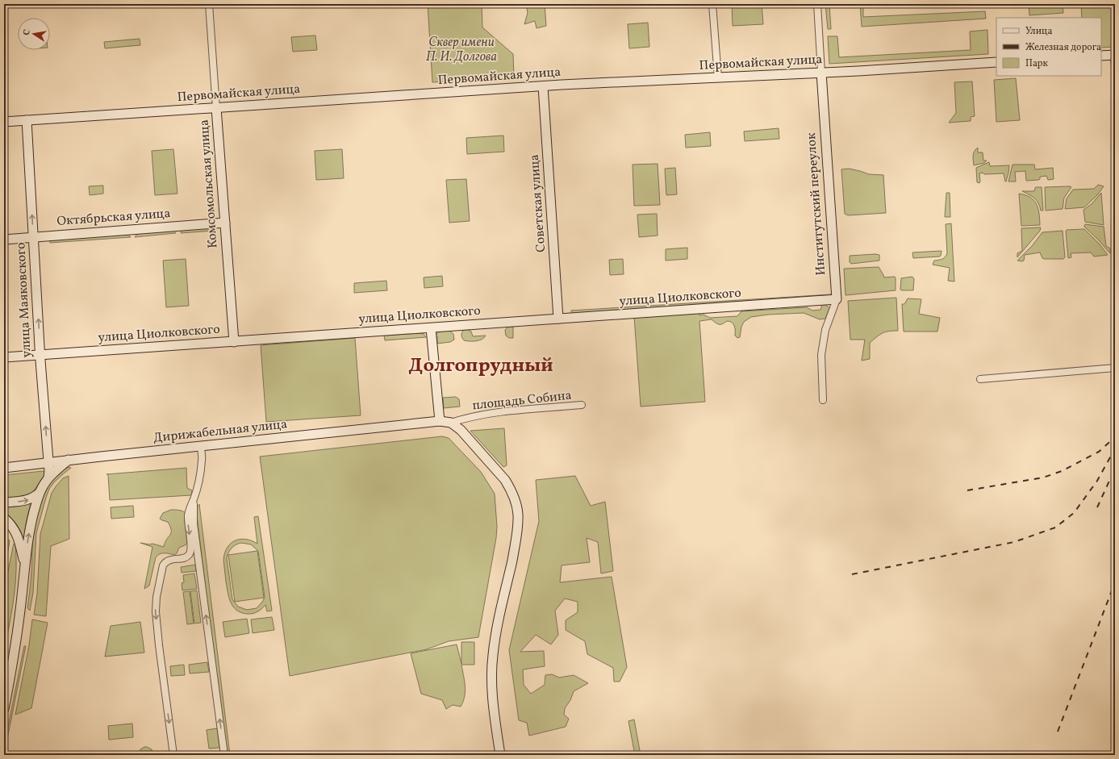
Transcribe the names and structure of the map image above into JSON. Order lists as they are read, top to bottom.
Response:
{
  "streets": {
    "street": [
      "Первомайская улица",
      "Комсомольская улица",
      "Советская улица",
      "Институтский переулок",
      "Октябрьская улица",
      "улица Циолковского",
      "улица Маяковского",
      "площадь Собина",
      "Дирижабельная улица"
    ]
  },
  "crossings": [
    ["Первомайская улица", "Комсомольская улица"],
    ["Первомайская улица", "Советская улица"],
    ["Первомайская улица", "Институтский переулок"],
    ["Первомайская улица", "улица Маяковского"],
    ["Комсомольская улица", "Октябрьская улица"],
    ["Комсомольская улица", "улица Циолковского"],
    ["Советская улица", "улица Циолковского"],
    ["Институтский переулок", "улица Циолковского"],
    ["Октябрьская улица", "улица Маяковского"],
    ["улица Циолковского", "улица Маяковского"],
    ["улица Маяковского", "Дирижабельная улица"],
    ["площадь Собина", "Дирижабельная улица"]
  ],
  "one_way": ["улица Маяковского"],
  "districts": ["Долгопрудный"],
  "parks": ["Сквер имени П. И. Долгова"],
  "legend": ["Улица", "Железная дорога", "Парк"],
  "north": "left"
}
